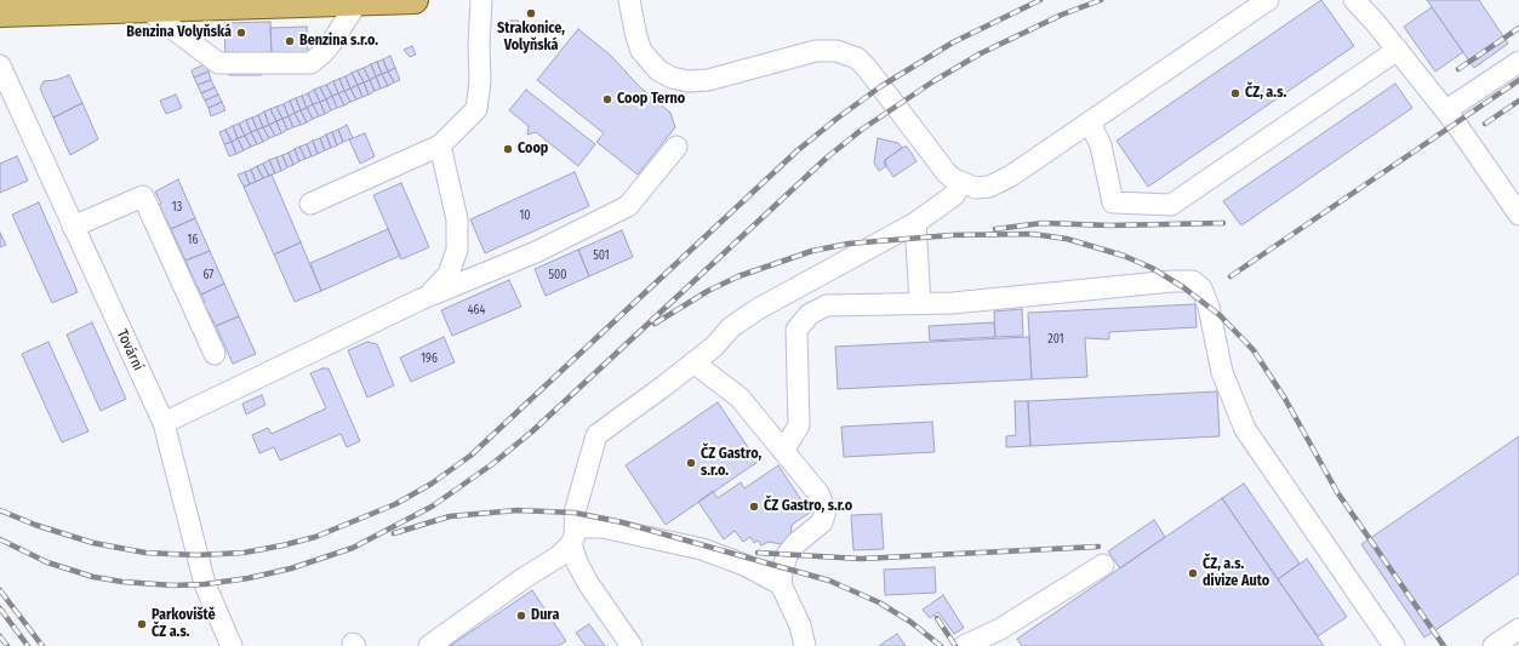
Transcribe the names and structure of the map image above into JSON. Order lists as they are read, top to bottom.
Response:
{
  "streets": {
    "street": ["Tovární"]
  },
  "places": [
    "Strakonice, Volyňská",
    "Benzina Volyňská",
    "Benzina s.r.o.",
    "ČZ, a.s.",
    "Coop Terno",
    "Coop",
    "ČZ Gastro, s.r.o.",
    "ČZ Gastro, s.r.o",
    "ČZ, a.s. divize Auto",
    "Dura",
    "Parkoviště ČZ a.s."
  ],
  "house_numbers": [
    "13",
    "10",
    "16",
    "501",
    "67",
    "500",
    "464",
    "201",
    "196"
  ]
}
